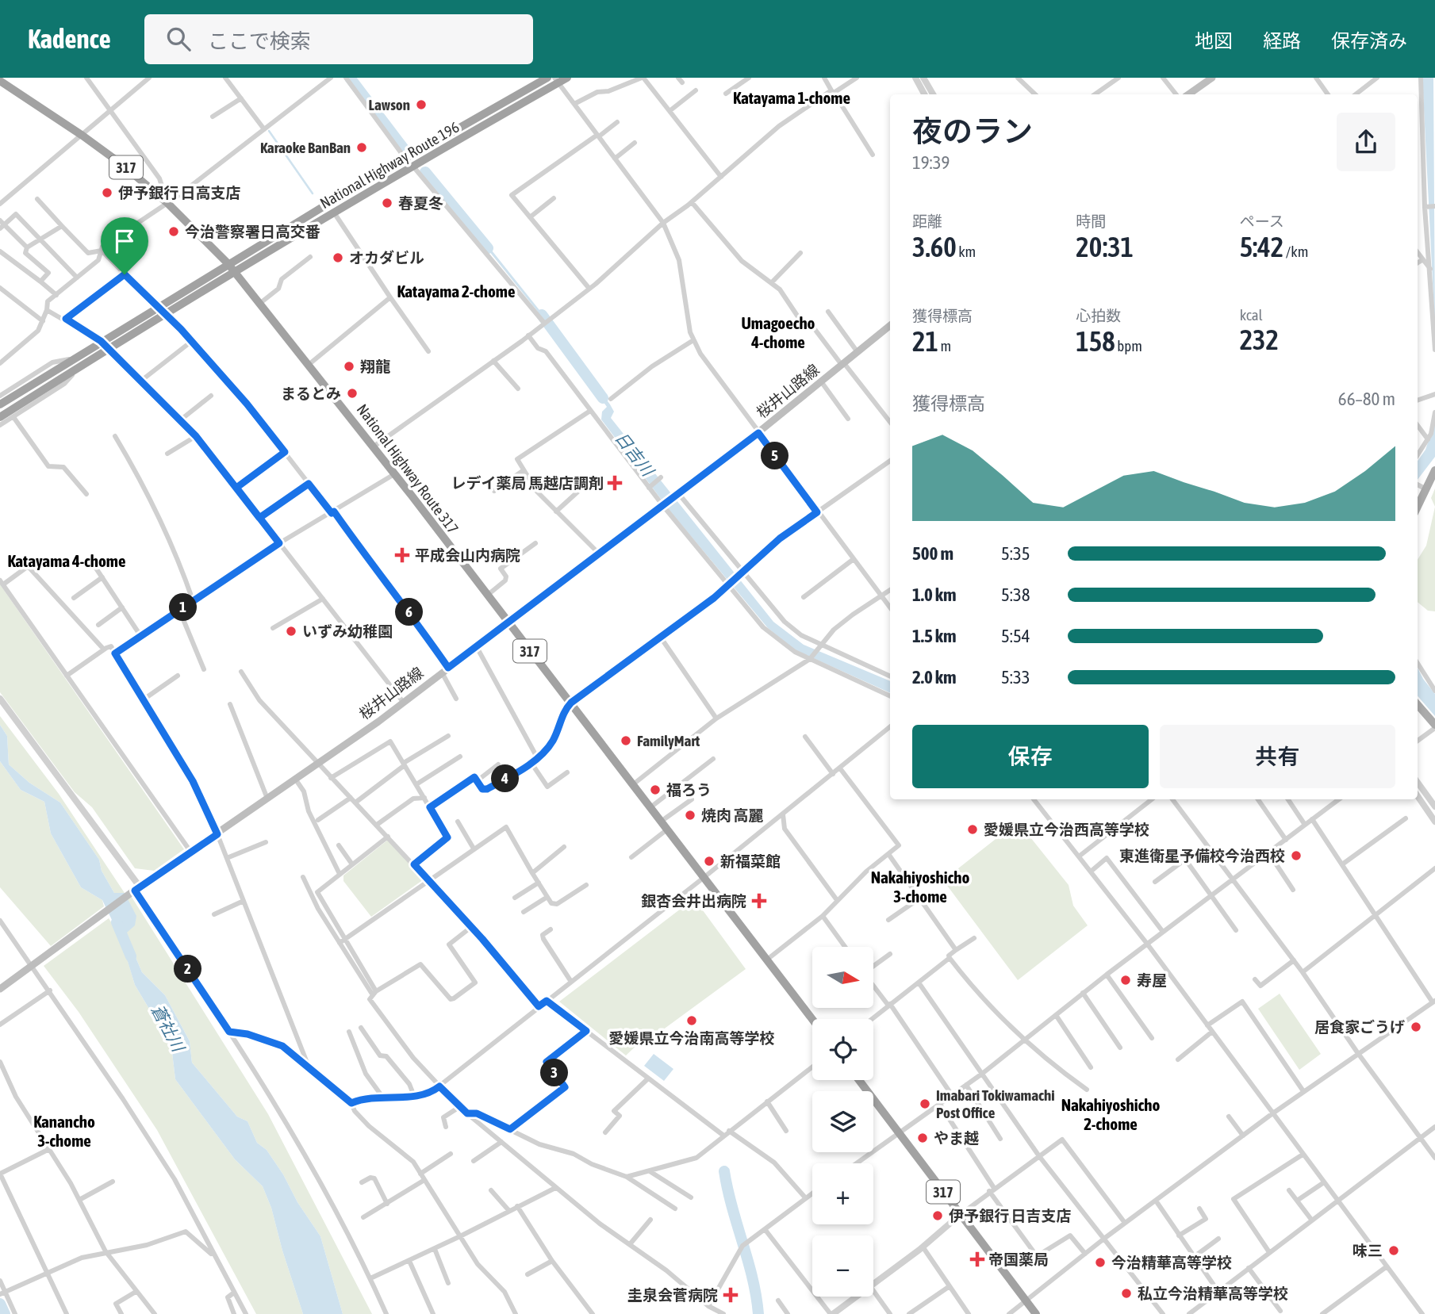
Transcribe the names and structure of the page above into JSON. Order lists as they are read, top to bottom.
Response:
{
  "streets": {
    "highway": ["National Highway Route 196", "317", "National Highway Route 317"],
    "main road": ["桜井山路線"]
  },
  "crossings": [
    ["National Highway Route 196", "National Highway Route 317"],
    ["桜井山路線", "National Highway Route 317"]
  ],
  "districts": [
    "Katayama 1-chome",
    "Katayama 2-chome",
    "Umagoecho 4-chome",
    "Katayama 4-chome",
    "Nakahiyoshicho 3-chome",
    "Nakahiyoshicho 2-chome",
    "Kanancho 3-chome"
  ],
  "water": ["日吉川", "蒼社川"],
  "places": {
    "other": [
      "Lawson",
      "Karaoke BanBan",
      "伊予銀行 日高支店",
      "春夏冬",
      "今治警察署日高交番",
      "オカダビル",
      "翔龍",
      "まるとみ",
      "いずみ幼稚園",
      "FamilyMart",
      "福ろう",
      "焼肉 高麗",
      "愛媛県立今治西高等学校",
      "東進衛星予備校今治西校",
      "新福菜館",
      "寿屋",
      "愛媛県立今治南高等学校",
      "居食家ごうげ",
      "Imabari Tokiwamachi Post Office",
      "やま越",
      "伊予銀行 日吉支店",
      "味三",
      "今治精華高等学校",
      "私立今治精華高等学校"
    ],
    "health": [
      "レデイ薬局 馬越店調剤",
      "平成会山内病院",
      "銀杏会井出病院",
      "帝国薬局",
      "圭泉会菅病院"
    ]
  },
  "north": "right",
  "page": {
    "header": "Kadence",
    "search": "ここで検索",
    "nav": ["地図", "経路", "保存済み"],
    "heading": ["夜のラン", "19:39"],
    "stats": [
      ["距離", "3.60 km"],
      ["時間", "20:31"],
      ["ペース", "5:42 /km"],
      ["獲得標高", "21 m"],
      ["心拍数", "158 bpm"],
      ["kcal", "232"]
    ],
    "chart": ["獲得標高", "66–80 m"],
    "pins": [
      "5",
      "1",
      "6",
      "4",
      "2",
      "3"
    ],
    "list": [
      {
        "name": "500 m",
        "note": "5:35"
      },
      {
        "name": "1.0 km",
        "note": "5:38"
      },
      {
        "name": "1.5 km",
        "note": "5:54"
      },
      {
        "name": "2.0 km",
        "note": "5:33"
      }
    ],
    "buttons": ["保存", "共有"],
    "map_buttons": ["+", "−"]
  }
}
